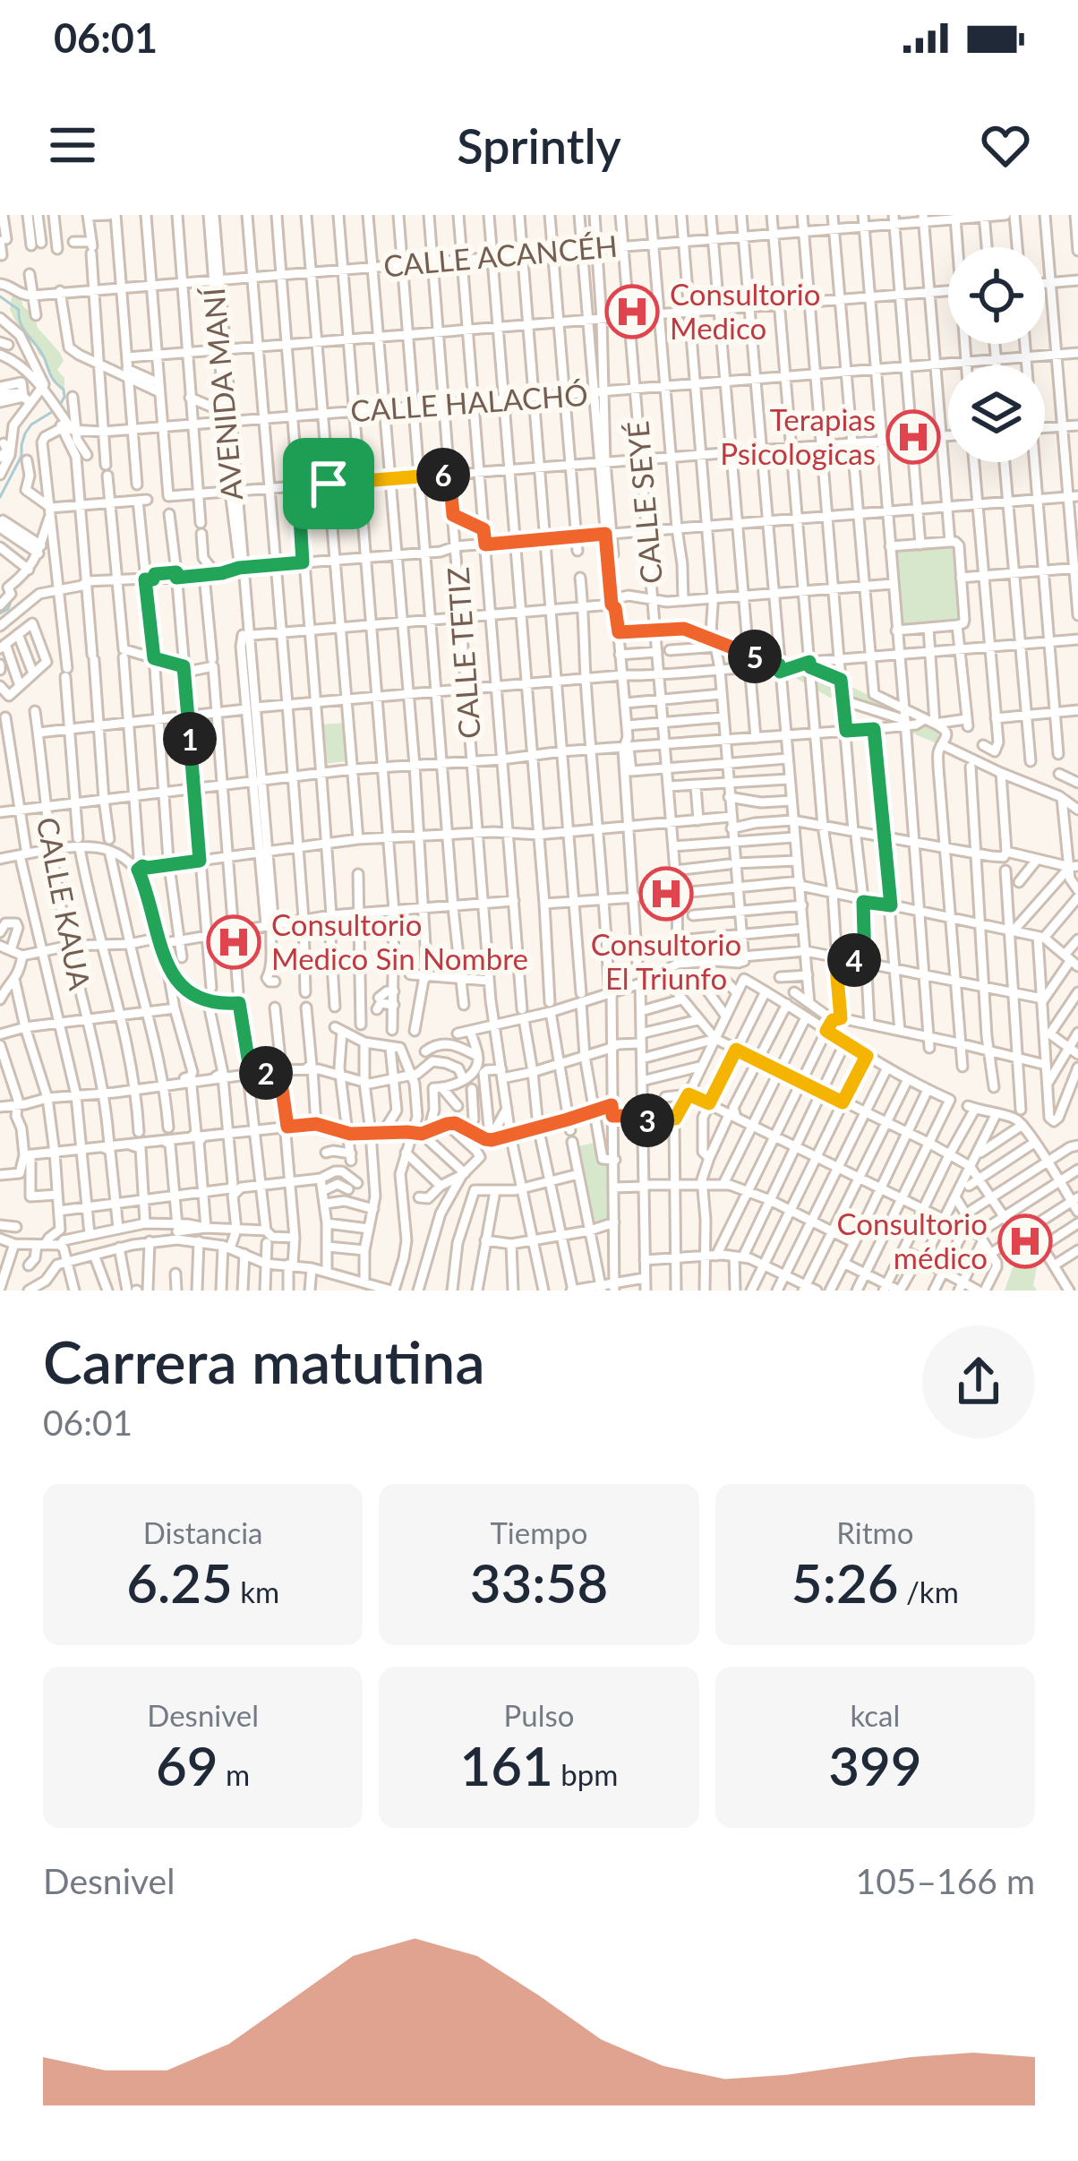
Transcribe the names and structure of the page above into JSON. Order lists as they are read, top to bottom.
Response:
{
  "streets": {
    "street": [
      "CALLE ACANCÉH",
      "AVENIDA MANÍ",
      "CALLE HALACHÓ",
      "CALLE SEYÉ",
      "CALLE TETIZ",
      "CALLE KAUA"
    ]
  },
  "crossings": [
    ["CALLE ACANCÉH", "AVENIDA MANÍ"],
    ["CALLE ACANCÉH", "CALLE SEYÉ"],
    ["CALLE ACANCÉH", "CALLE TETIZ"],
    ["AVENIDA MANÍ", "CALLE HALACHÓ"],
    ["CALLE HALACHÓ", "CALLE SEYÉ"],
    ["CALLE HALACHÓ", "CALLE TETIZ"]
  ],
  "places": {
    "hospital": [
      "Consultorio Medico",
      "Terapias Psicologicas",
      "Consultorio El Triunfo",
      "Consultorio Medico Sin Nombre",
      "Consultorio médico"
    ]
  },
  "page": {
    "status": "06:01",
    "header": "Sprintly",
    "pins": [
      "6",
      "5",
      "1",
      "4",
      "2",
      "3"
    ],
    "heading": ["Carrera matutina", "06:01"],
    "stats": [
      ["Distancia", "6.25 km"],
      ["Tiempo", "33:58"],
      ["Ritmo", "5:26 /km"],
      ["Desnivel", "69 m"],
      ["Pulso", "161 bpm"],
      ["kcal", "399"]
    ],
    "chart": ["Desnivel", "105–166 m"]
  }
}
